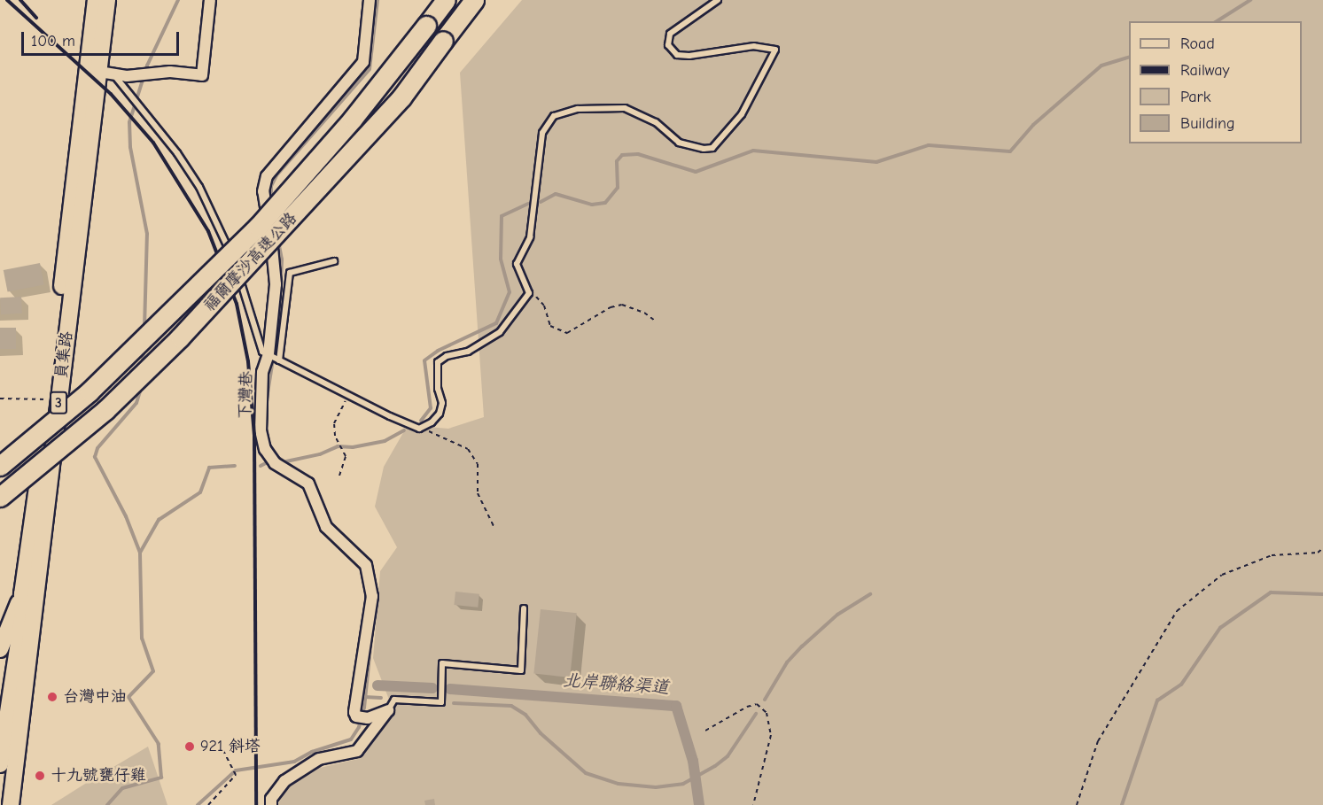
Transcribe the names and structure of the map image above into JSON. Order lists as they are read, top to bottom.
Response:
{
  "streets": {
    "highway": ["福爾摩沙高速公路", "3"],
    "main road": ["員集路"],
    "street": ["下灣巷"]
  },
  "water": ["北岸聯絡渠道"],
  "places": ["台灣中油", "921 斜塔", "十九號甕仔雞"],
  "legend": [
    "Road",
    "Railway",
    "Park",
    "Building"
  ],
  "scale_bar": "100 m"
}
